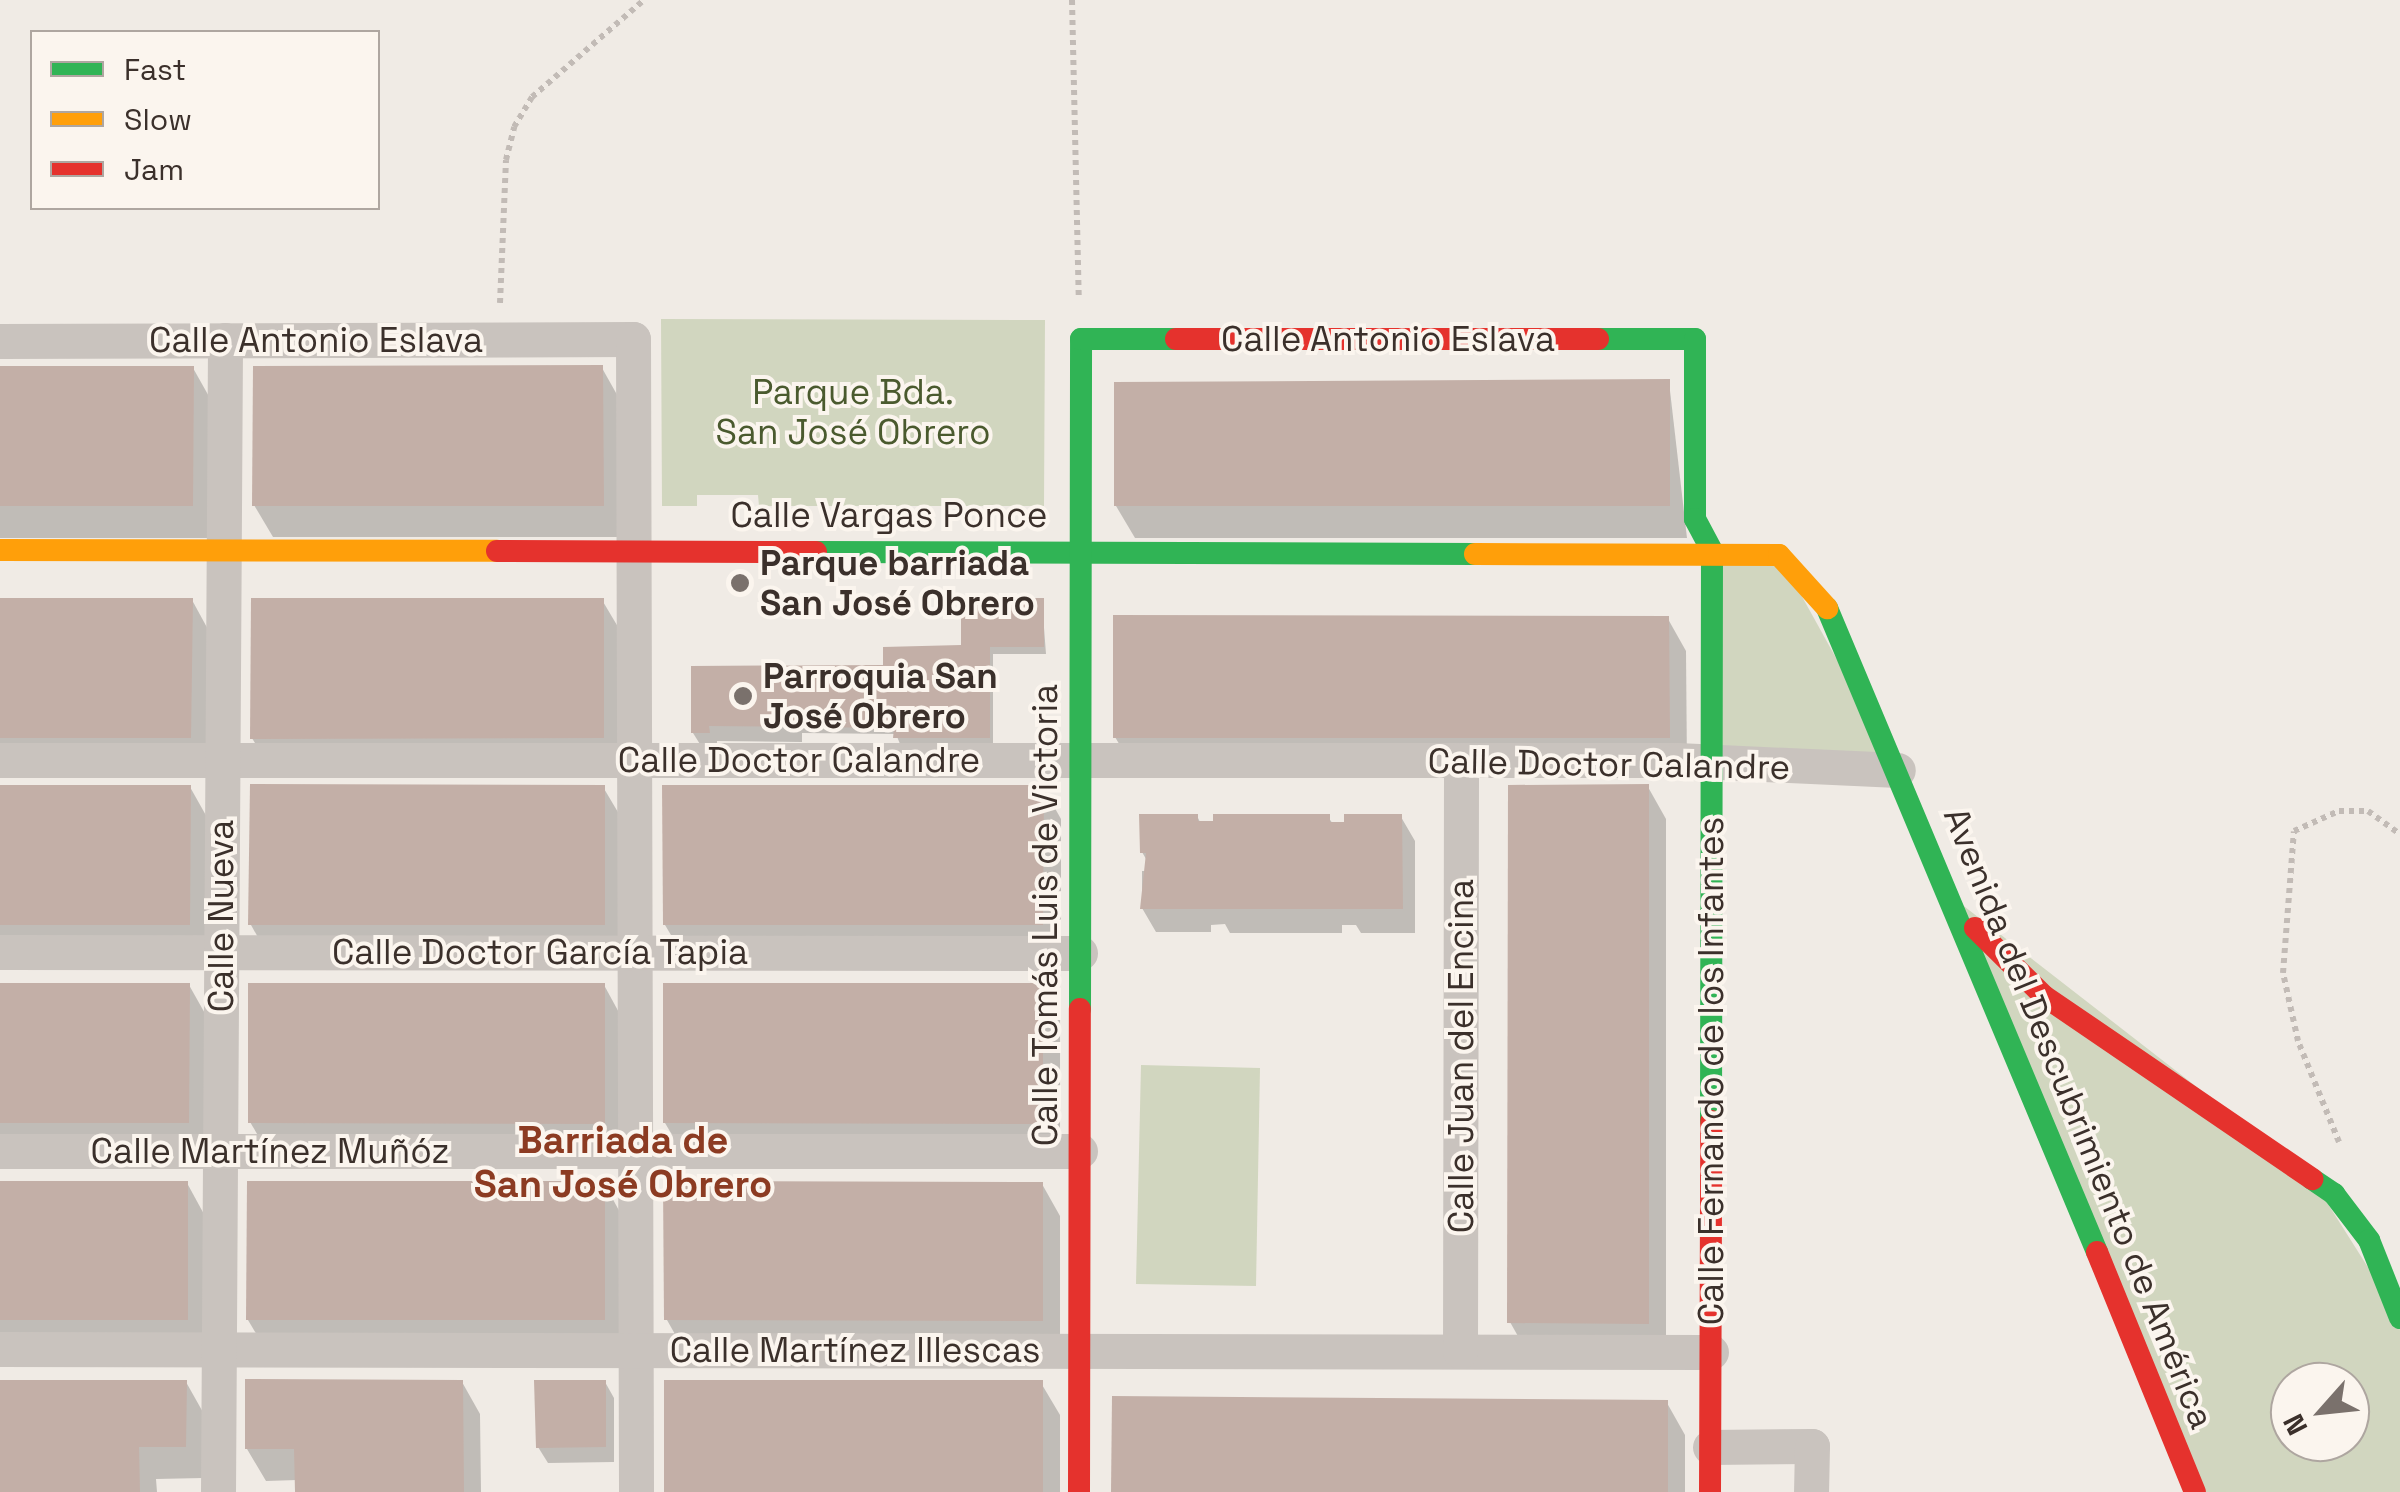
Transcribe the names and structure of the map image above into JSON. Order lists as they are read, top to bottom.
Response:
{
  "streets": {
    "street": [
      "Calle Antonio Eslava",
      "Calle Vargas Ponce",
      "Calle Doctor Calandre",
      "Calle Tomás Luis de Victoria",
      "Calle Nueva",
      "Calle Doctor García Tapia",
      "Calle Juan del Encina",
      "Calle Fernando de los Infantes",
      "Avenida del Descubrimiento de América",
      "Calle Martínez Muñóz",
      "Calle Martínez Illescas"
    ]
  },
  "crossings": [
    ["Calle Antonio Eslava", "Calle Vargas Ponce"],
    ["Calle Antonio Eslava", "Calle Tomás Luis de Victoria"],
    ["Calle Antonio Eslava", "Calle Nueva"],
    ["Calle Antonio Eslava", "Calle Fernando de los Infantes"],
    ["Calle Vargas Ponce", "Calle Tomás Luis de Victoria"],
    ["Calle Vargas Ponce", "Calle Nueva"],
    ["Calle Vargas Ponce", "Calle Fernando de los Infantes"],
    ["Calle Vargas Ponce", "Avenida del Descubrimiento de América"],
    ["Calle Doctor Calandre", "Calle Tomás Luis de Victoria"],
    ["Calle Doctor Calandre", "Calle Nueva"],
    ["Calle Doctor Calandre", "Calle Juan del Encina"],
    ["Calle Doctor Calandre", "Calle Fernando de los Infantes"],
    ["Calle Doctor Calandre", "Avenida del Descubrimiento de América"],
    ["Calle Tomás Luis de Victoria", "Calle Doctor García Tapia"],
    ["Calle Tomás Luis de Victoria", "Calle Martínez Muñóz"],
    ["Calle Tomás Luis de Victoria", "Calle Martínez Illescas"],
    ["Calle Nueva", "Calle Doctor García Tapia"],
    ["Calle Nueva", "Calle Martínez Muñóz"],
    ["Calle Nueva", "Calle Martínez Illescas"],
    ["Calle Juan del Encina", "Calle Martínez Illescas"],
    ["Calle Fernando de los Infantes", "Calle Martínez Illescas"]
  ],
  "districts": ["Barriada de San José Obrero"],
  "parks": ["Parque Bda. San José Obrero"],
  "places": ["Parque barriada San José Obrero", "Parroquia San José Obrero"],
  "legend": ["Fast", "Slow", "Jam"],
  "north": "bottom left"
}
